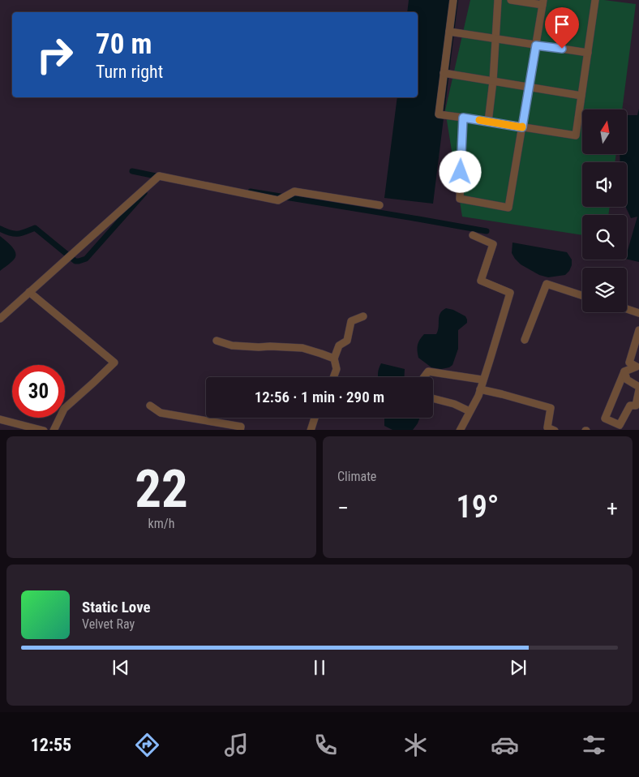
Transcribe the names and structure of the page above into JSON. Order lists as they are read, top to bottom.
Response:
{
  "north": "top",
  "page": {
    "turn": ["70 m", "Turn right"],
    "limit": "30",
    "trip": "12:56 · 1 min · 290 m",
    "tile": [
      ["22", "km/h"],
      "Climate"
    ],
    "heat": ["−", "19°", "+"],
    "song": ["Static Love", "Velvet Ray"],
    "tabs": "12:55"
  }
}
